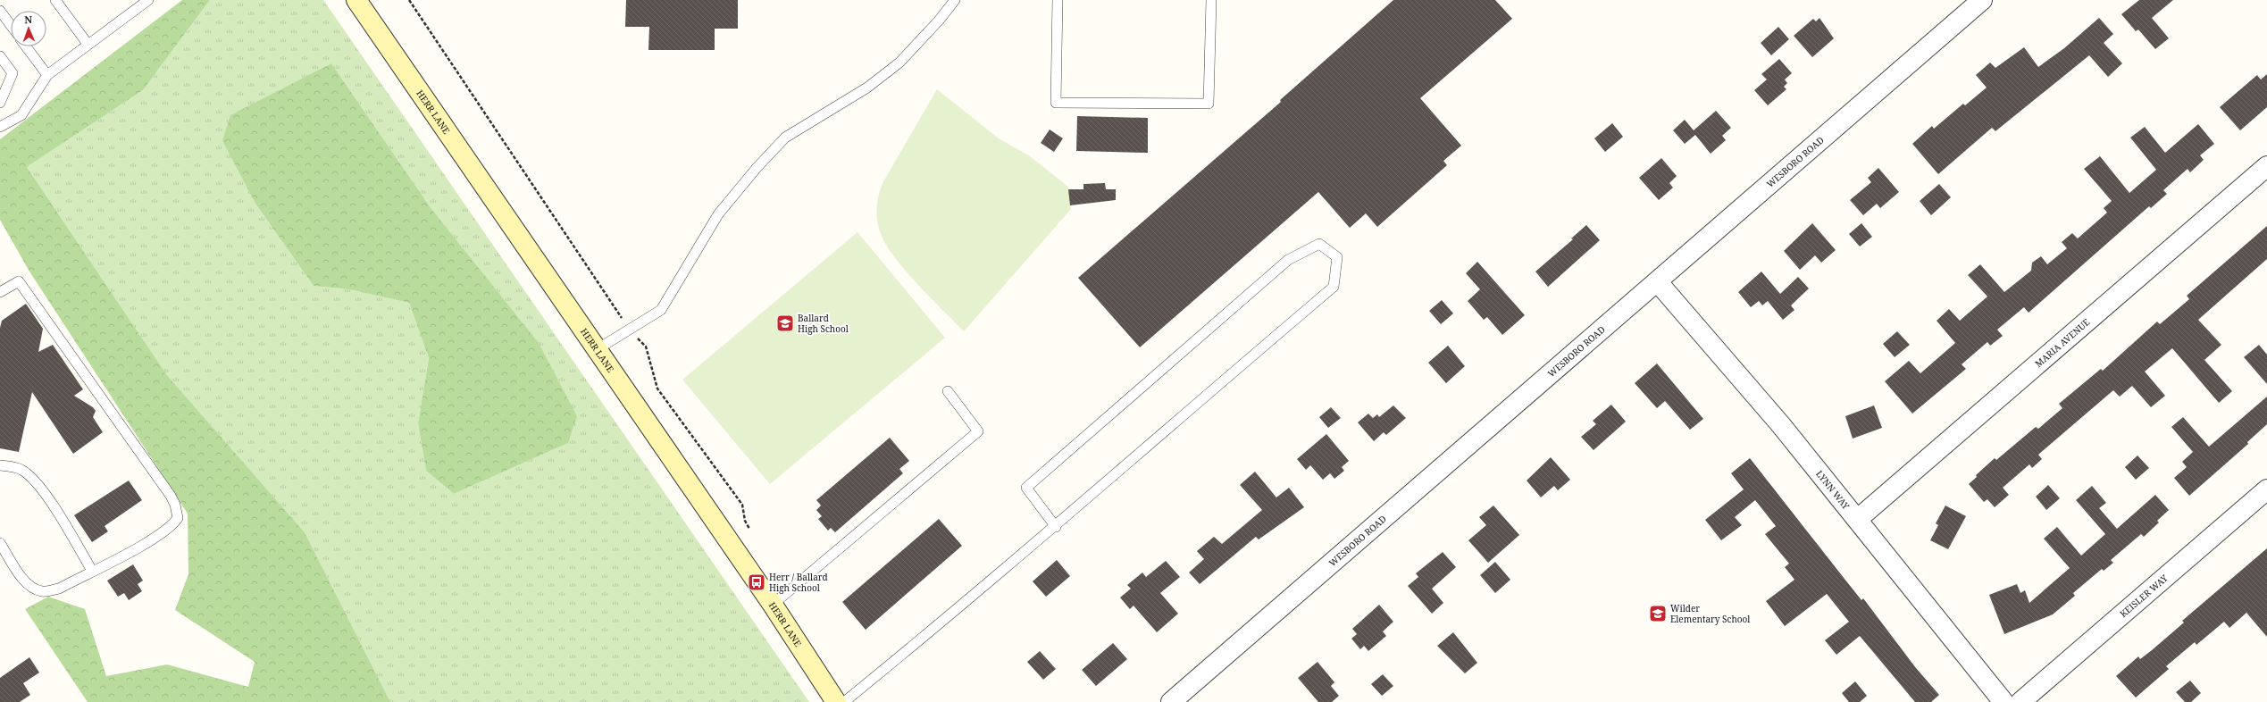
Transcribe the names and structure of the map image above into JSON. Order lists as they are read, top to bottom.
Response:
{
  "streets": {
    "main road": ["HERR LANE"],
    "street": [
      "WESBORO ROAD",
      "MARIA AVENUE",
      "LYNN WAY",
      "KEISLER WAY"
    ]
  },
  "crossings": [
    ["WESBORO ROAD", "LYNN WAY"],
    ["MARIA AVENUE", "LYNN WAY"]
  ],
  "places": {
    "school or university": ["Ballard High School", "Wilder Elementary School"],
    "bus stop": ["Herr / Ballard High School"]
  },
  "north": "top"
}
